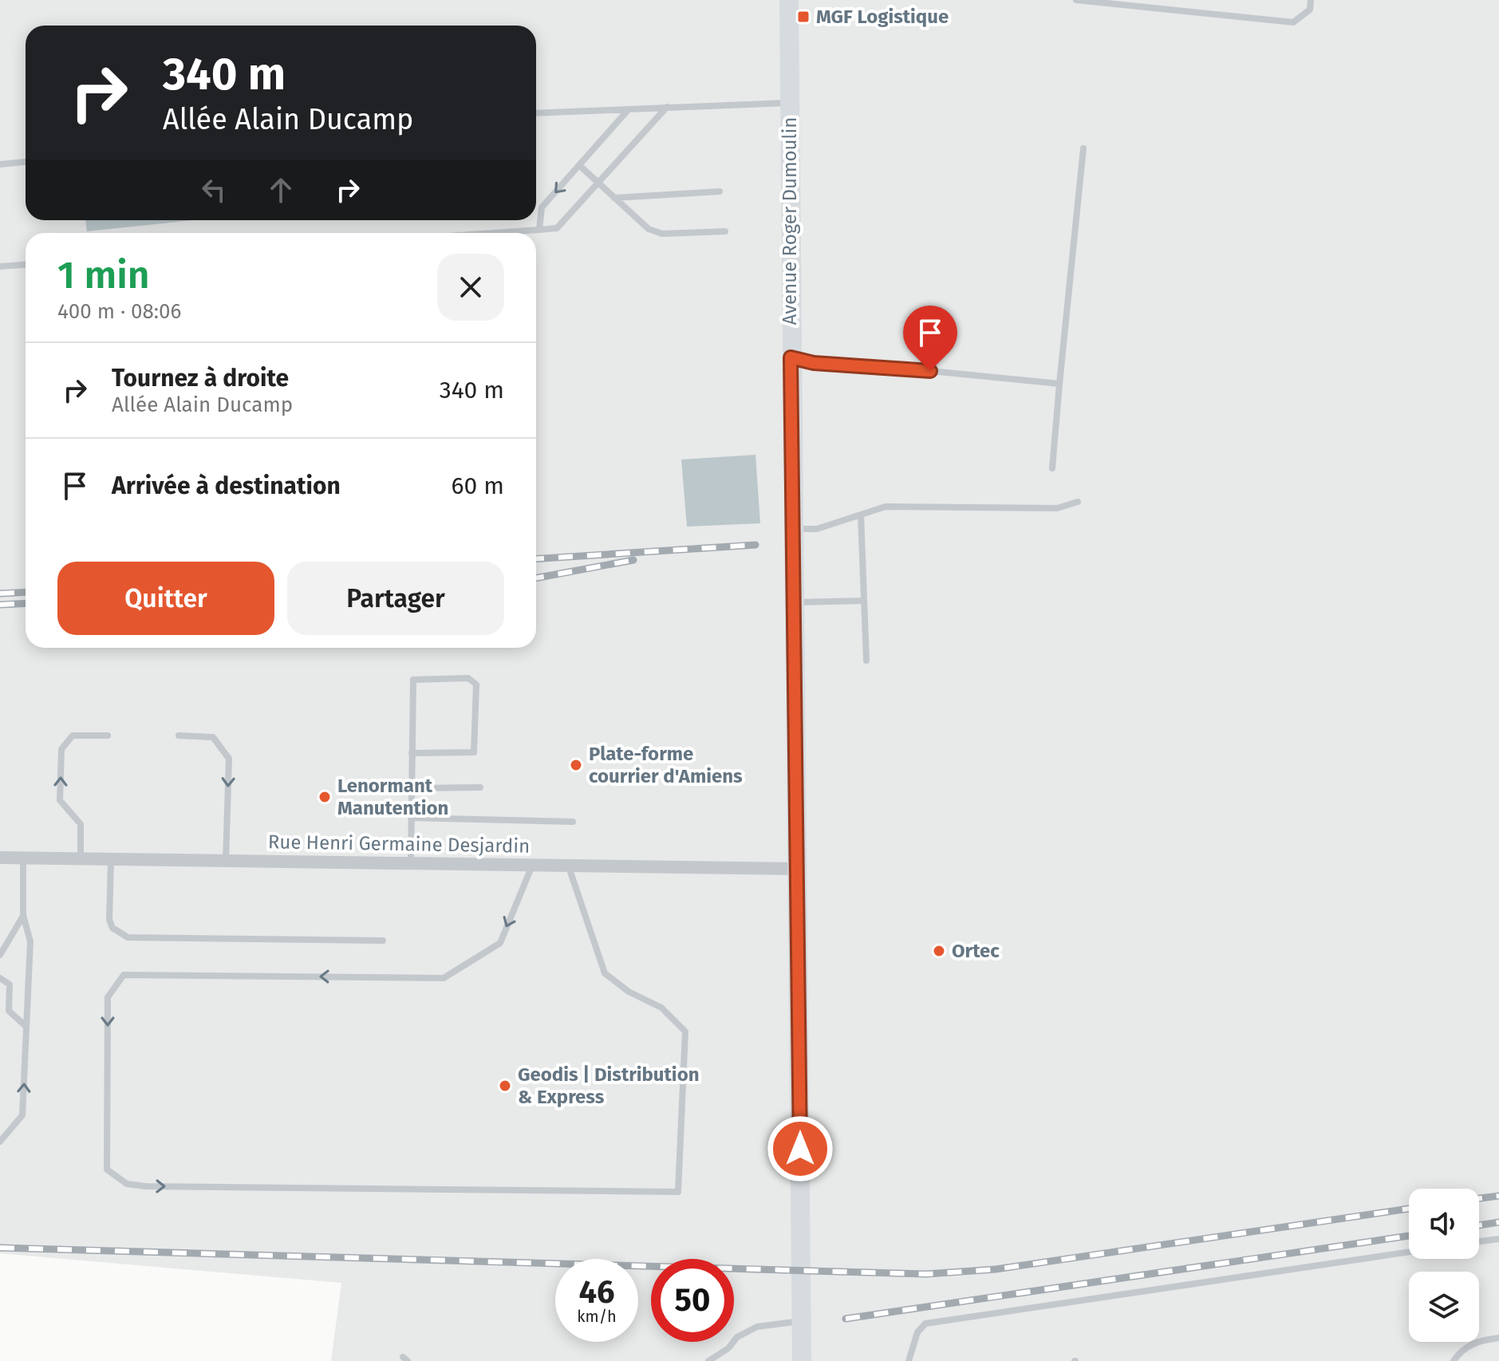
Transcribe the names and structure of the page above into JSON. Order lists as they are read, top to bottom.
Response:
{
  "streets": {
    "main road": ["Avenue Roger Dumoulin"],
    "street": ["Rue Henri Germaine Desjardin"]
  },
  "crossings": [
    ["Avenue Roger Dumoulin", "Rue Henri Germaine Desjardin"]
  ],
  "places": {
    "transit": ["MGF Logistique"],
    "other": [
      "Plate-forme courrier d'Amiens",
      "Lenormant Manutention",
      "Ortec",
      "Geodis | Distribution & Express"
    ]
  },
  "page": {
    "turn": ["340 m", "Allée Alain Ducamp"],
    "heading": ["1 min", "400 m · 08:06"],
    "list": [
      {
        "name": "Tournez à droite",
        "note": "Allée Alain Ducamp",
        "value": "340 m"
      },
      {
        "name": "Arrivée à destination",
        "value": "60 m"
      }
    ],
    "buttons": ["Quitter", "Partager"],
    "speed": "46 km/h",
    "limit": "50"
  }
}
